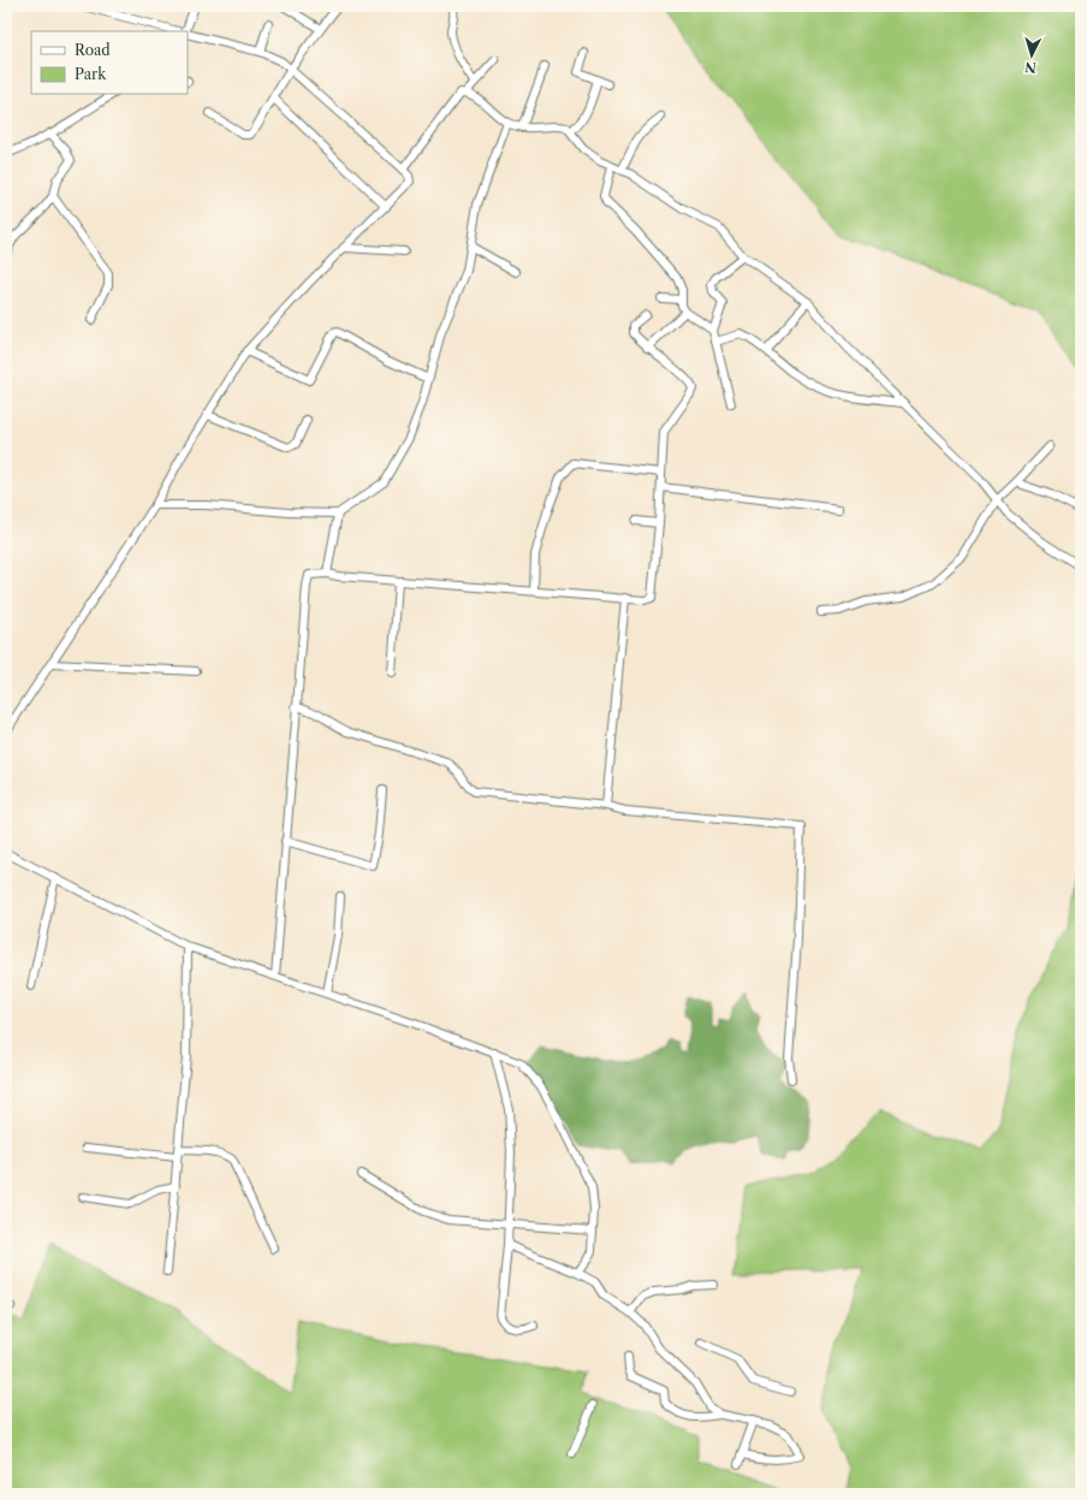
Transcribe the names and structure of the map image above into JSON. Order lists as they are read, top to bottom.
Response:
{
  "legend": ["Road", "Park"],
  "north": "bottom"
}
